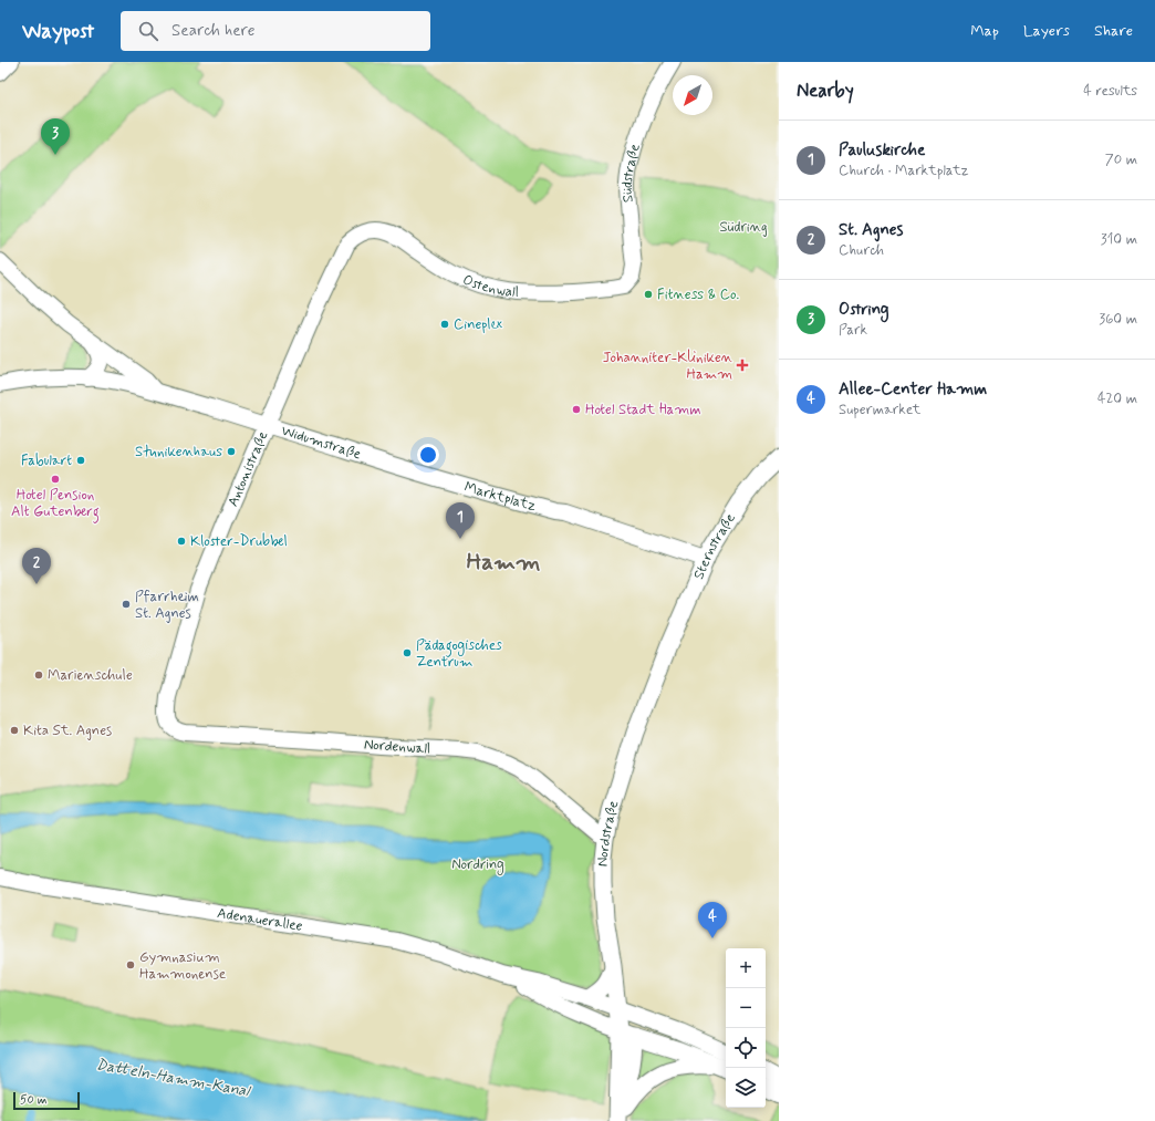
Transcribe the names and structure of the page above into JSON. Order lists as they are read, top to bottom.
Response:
{
  "streets": {
    "main road": [
      "Südstraße",
      "Ostenwall",
      "Widumstraße",
      "Antonistraße",
      "Marktplatz",
      "Sternstraße",
      "Nordenwall",
      "Nordstraße",
      "Adenauerallee"
    ]
  },
  "crossings": [
    ["Südstraße", "Ostenwall"],
    ["Ostenwall", "Antonistraße"],
    ["Widumstraße", "Antonistraße"],
    ["Widumstraße", "Marktplatz"],
    ["Antonistraße", "Nordenwall"],
    ["Marktplatz", "Sternstraße"],
    ["Sternstraße", "Nordstraße"],
    ["Nordenwall", "Nordstraße"],
    ["Nordstraße", "Adenauerallee"]
  ],
  "districts": ["Hamm"],
  "water": ["Datteln-Hamm-Kanal"],
  "parks": ["Südring", "Nordring"],
  "places": {
    "other": [
      "Fitness & Co.",
      "Cineplex",
      "Hotel Stadt Hamm",
      "Stunikenhaus",
      "Fabulart",
      "Hotel Pension Alt Gutenberg",
      "Kloster-Drubbel",
      "Pfarrheim St. Agnes",
      "Pädagogisches Zentrum",
      "Marienschule",
      "Kita St. Agnes",
      "Gymnasium Hammonense"
    ],
    "health": ["Johanniter-Kliniken Hamm"]
  },
  "scale_bar": "50 m",
  "north": "bottom left",
  "page": {
    "header": "Waypost",
    "search": "Search here",
    "nav": ["Map", "Layers", "Share"],
    "heading": ["Nearby", "4 results"],
    "pins": [
      "3",
      "1",
      "2",
      "4"
    ],
    "list": [
      {
        "mark": "1",
        "name": "Pauluskirche",
        "note": "Church · Marktplatz",
        "value": "70 m"
      },
      {
        "mark": "2",
        "name": "St. Agnes",
        "note": "Church",
        "value": "310 m"
      },
      {
        "mark": "3",
        "name": "Ostring",
        "note": "Park",
        "value": "360 m"
      },
      {
        "mark": "4",
        "name": "Allee-Center Hamm",
        "note": "Supermarket",
        "value": "420 m"
      }
    ],
    "map_buttons": ["+", "−"],
    "scale": "50 m"
  }
}
